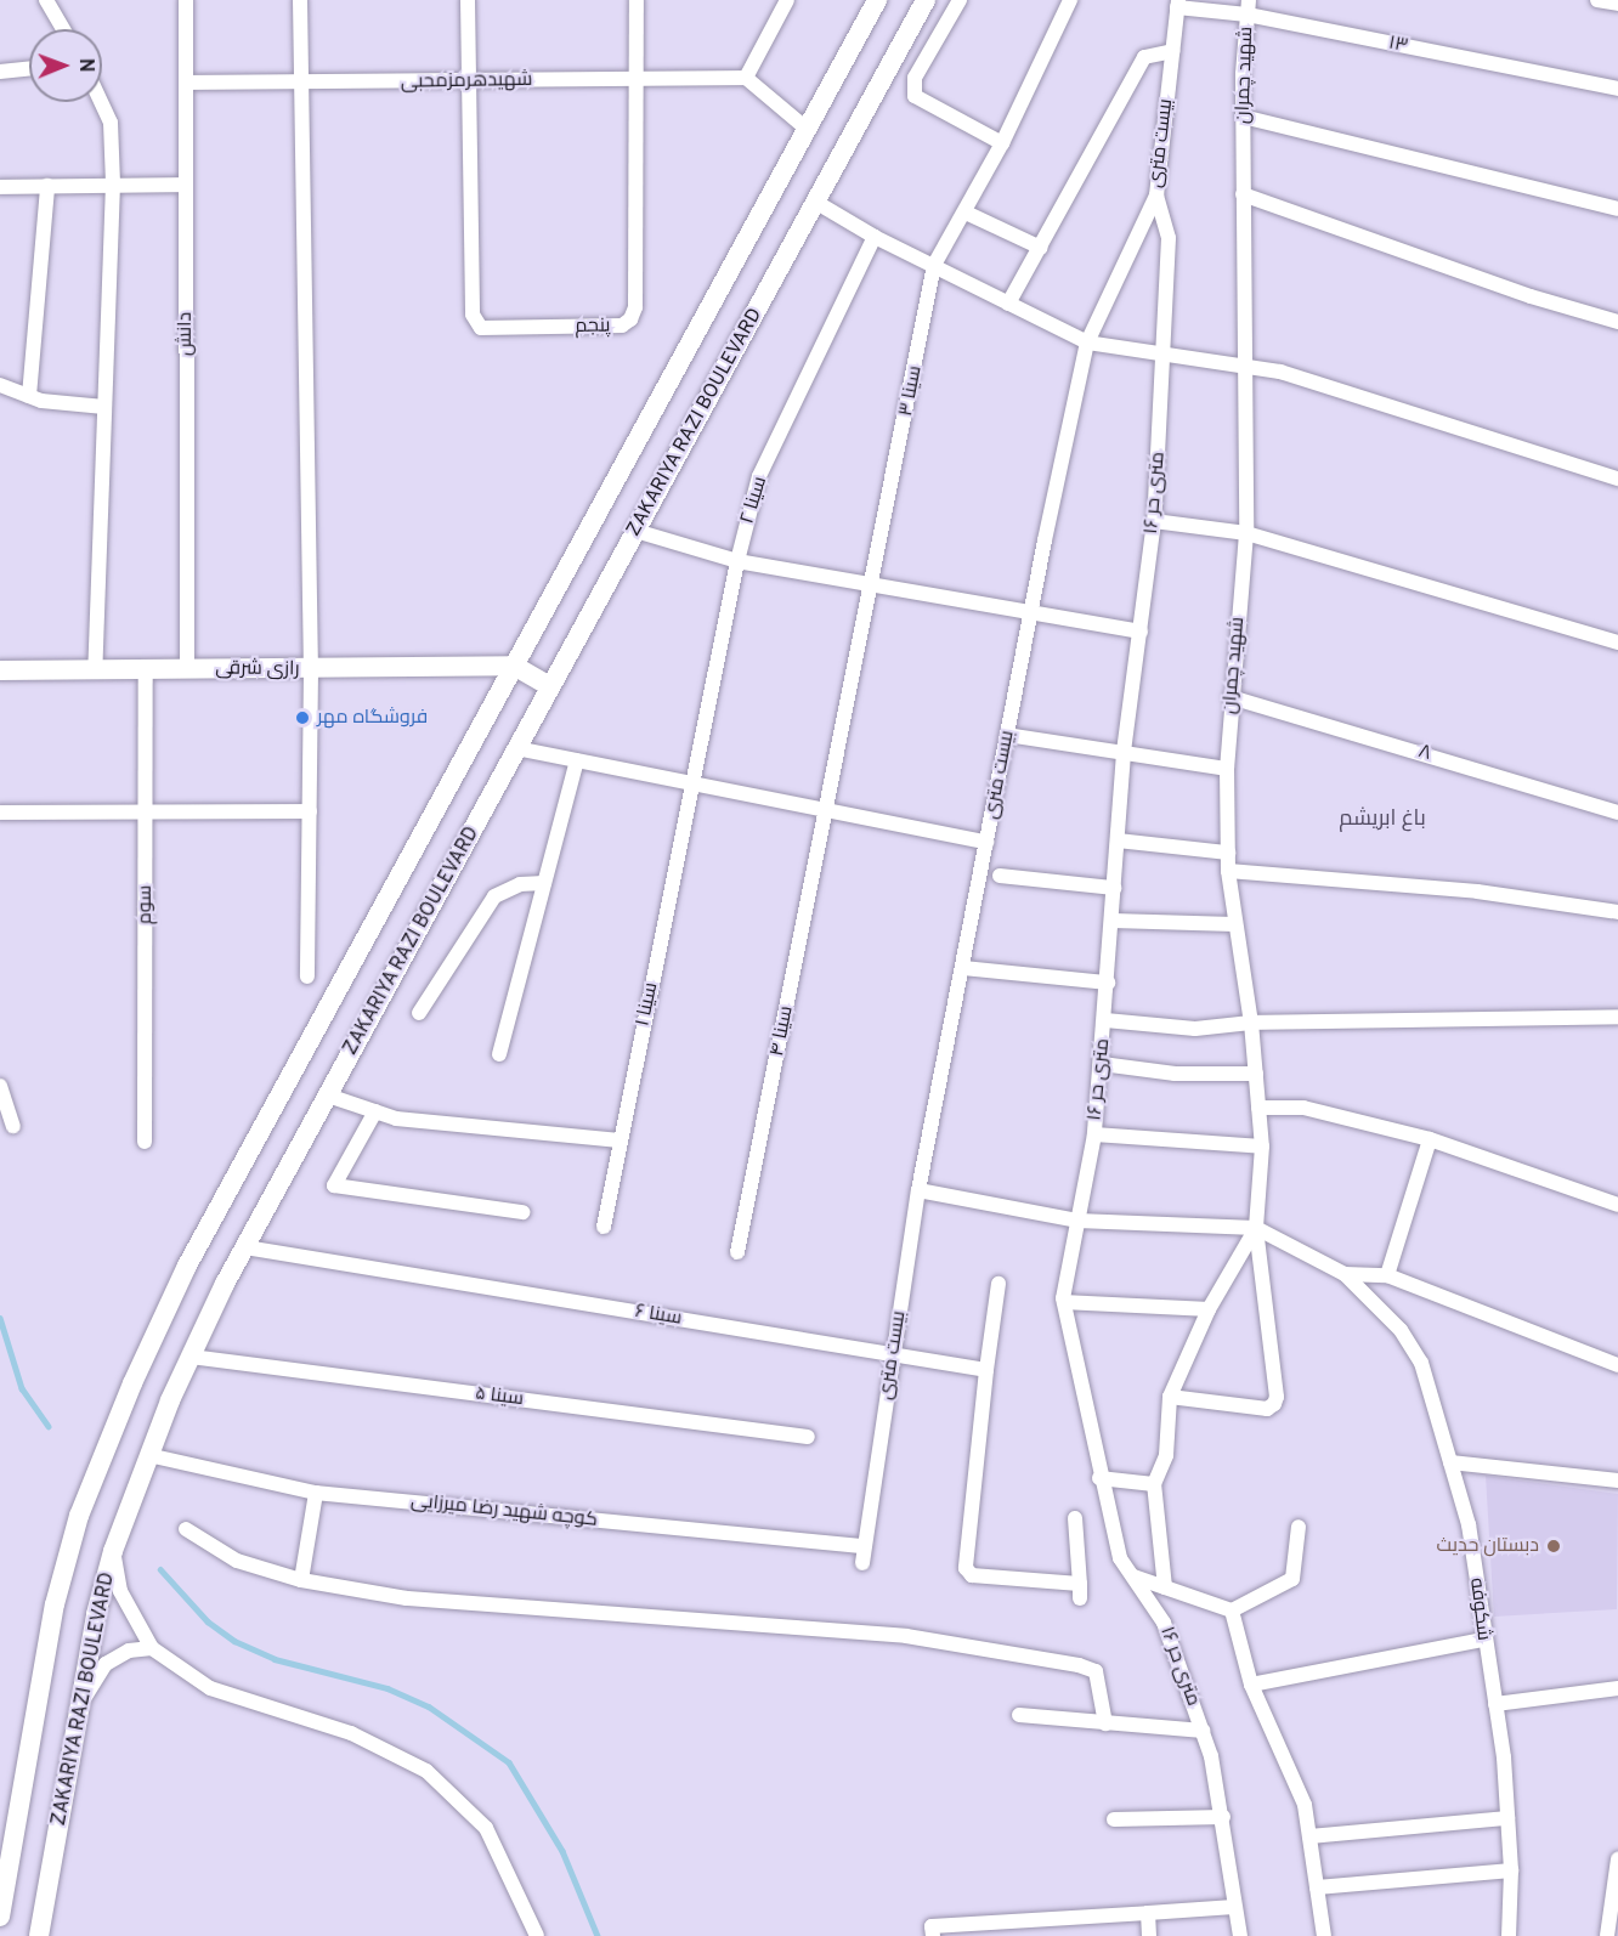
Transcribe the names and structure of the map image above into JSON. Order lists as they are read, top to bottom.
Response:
{
  "streets": {
    "main road": ["ZAKARIYA RAZI BOULEVARD", "رازی شرقی"],
    "street": [
      "۱۳",
      "شهید چمران",
      "شهیدهرمزمحبی",
      "بیست متری",
      "پنجم",
      "دانش",
      "سینا ۳",
      "۱۶ متری حر",
      "سینا ۲",
      "۸",
      "سوم",
      "۱ سینا",
      "سینا ۴",
      "سینا ۶",
      "سینا ۵",
      "کوچه شهید رضا میرزایی",
      "شکوفه"
    ]
  },
  "crossings": [
    ["۱۳", "شهید چمران"],
    ["۱۳", "بیست متری"],
    ["شهید چمران", "۸"],
    ["شهیدهرمزمحبی", "پنجم"],
    ["شهیدهرمزمحبی", "دانش"],
    ["بیست متری", "۱۶ متری حر"],
    ["بیست متری", "سینا ۶"],
    ["بیست متری", "کوچه شهید رضا میرزایی"],
    ["دانش", "رازی شرقی"],
    ["سینا ۳", "سینا ۴"],
    ["ZAKARIYA RAZI BOULEVARD", "رازی شرقی"],
    ["ZAKARIYA RAZI BOULEVARD", "سینا ۶"],
    ["ZAKARIYA RAZI BOULEVARD", "سینا ۵"],
    ["ZAKARIYA RAZI BOULEVARD", "کوچه شهید رضا میرزایی"],
    ["سینا ۲", "۱ سینا"],
    ["رازی شرقی", "سوم"]
  ],
  "districts": ["باغ ابریشم"],
  "places": ["فروشگاه مهر", "دبستان حدیث"],
  "north": "right"
}
